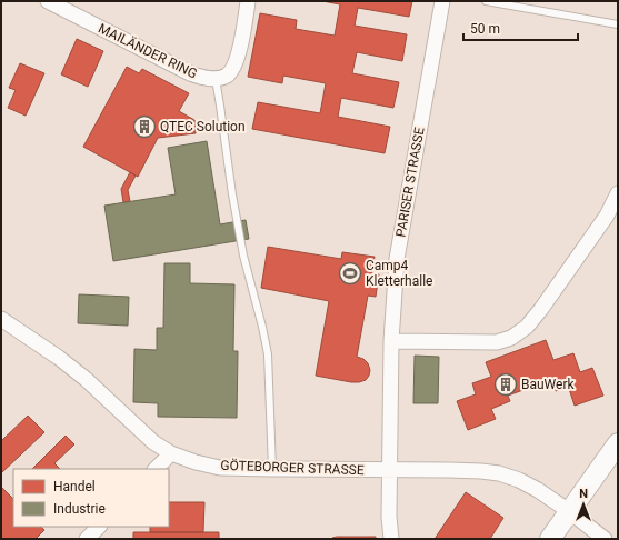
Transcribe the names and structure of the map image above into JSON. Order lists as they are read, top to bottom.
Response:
{
  "streets": {
    "street": ["MAILÄNDER RING", "PARISER STRASSE", "GÖTEBORGER STRASSE"]
  },
  "crossings": [
    ["PARISER STRASSE", "GÖTEBORGER STRASSE"]
  ],
  "places": {
    "building": ["QTEC Solution", "BauWerk"],
    "sports": ["Camp4 Kletterhalle"]
  },
  "legend": ["Handel", "Industrie"],
  "scale_bar": "50 m",
  "north": "top"
}
